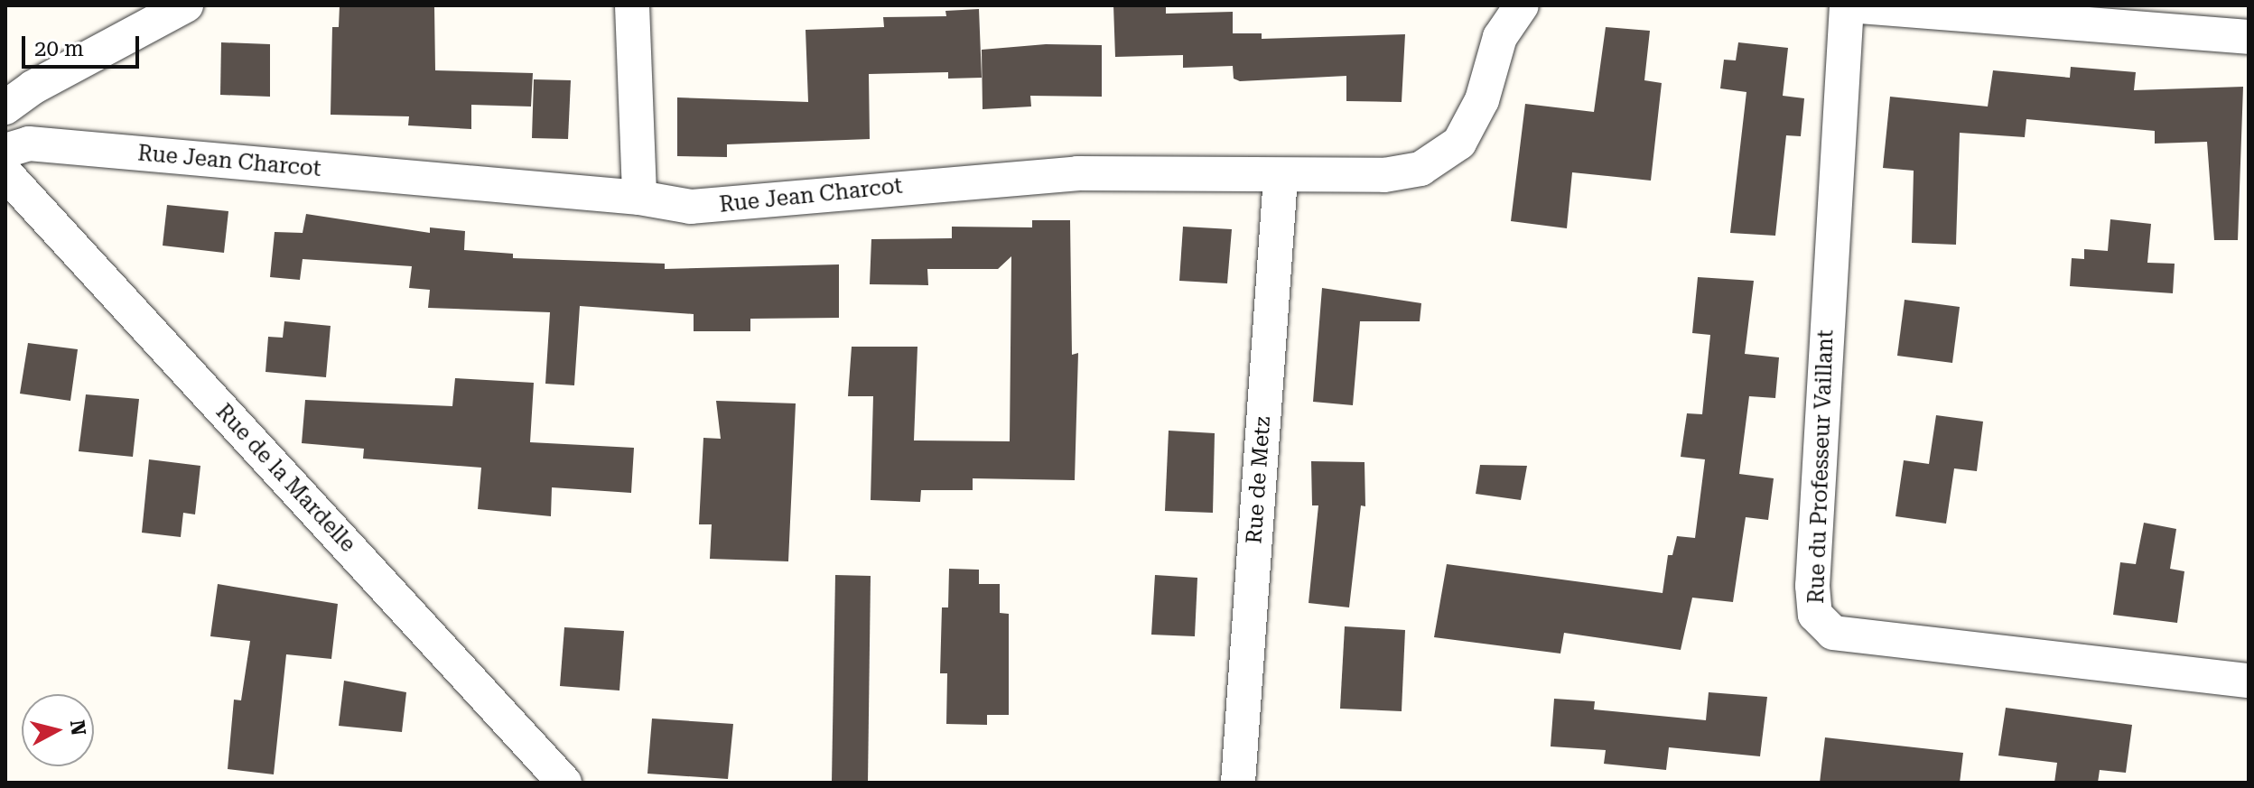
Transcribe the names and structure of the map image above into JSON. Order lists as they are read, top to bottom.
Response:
{
  "streets": {
    "street": [
      "Rue Jean Charcot",
      "Rue du Professeur Vaillant",
      "Rue de la Mardelle",
      "Rue de Metz"
    ]
  },
  "crossings": [
    ["Rue Jean Charcot", "Rue de Metz"]
  ],
  "scale_bar": "20 m",
  "north": "right"
}
